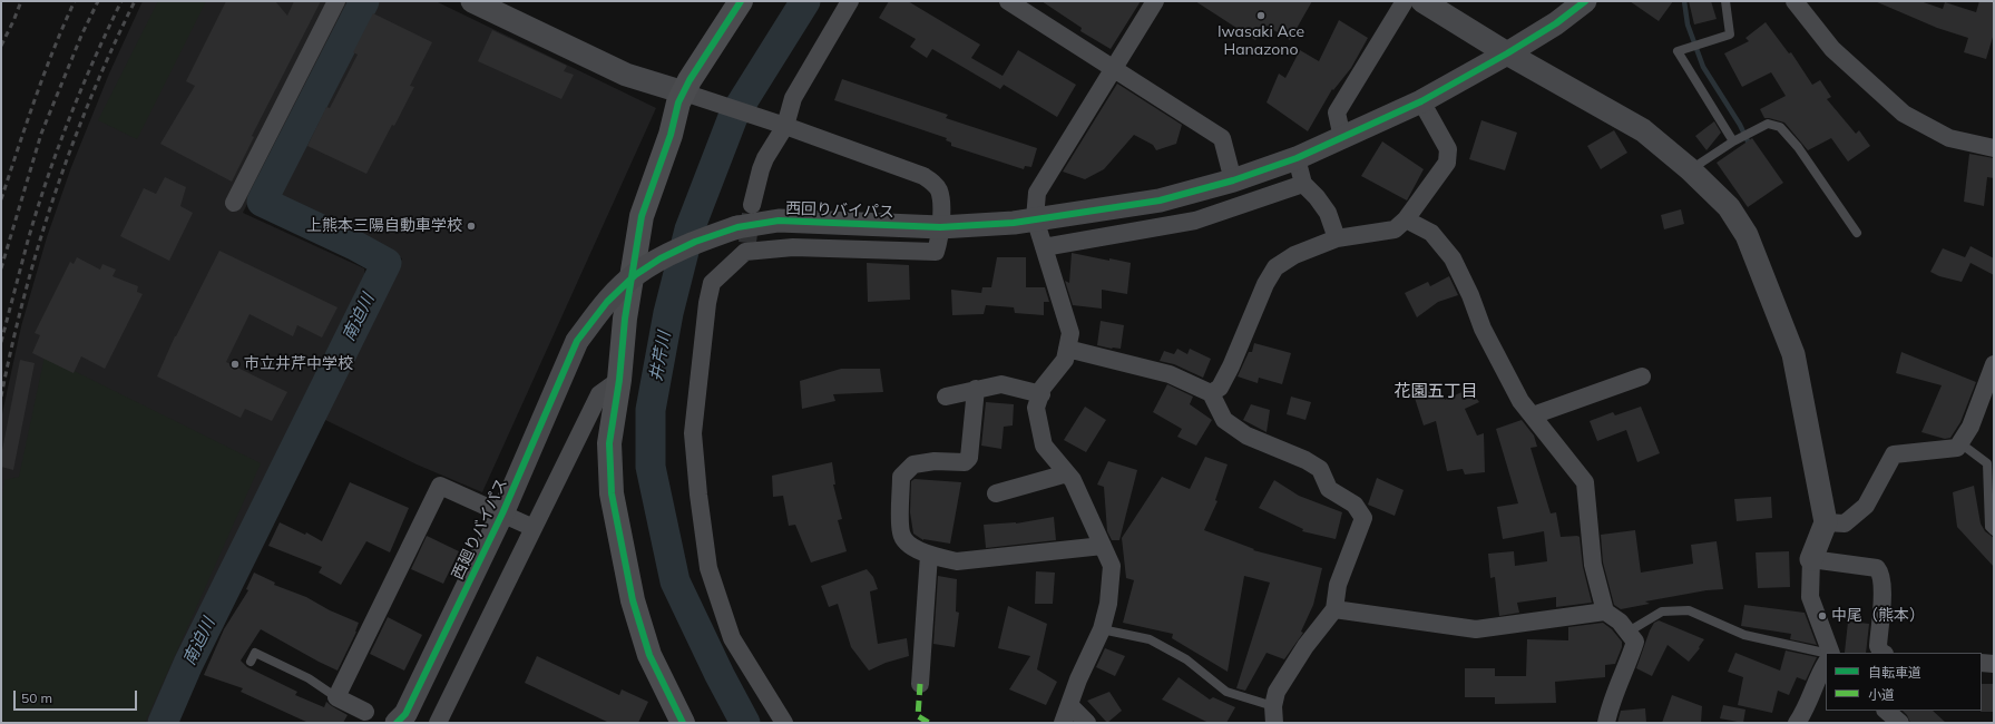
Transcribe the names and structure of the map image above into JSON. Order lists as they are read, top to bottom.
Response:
{
  "streets": {
    "street": ["西回りバイパス", "西廻りバイパス"]
  },
  "crossings": [
    ["西回りバイパス", "西廻りバイパス"]
  ],
  "districts": ["花園五丁目"],
  "water": ["南迫川", "井芹川"],
  "places": [
    "Iwasaki Ace Hanazono",
    "上熊本三陽自動車学校",
    "市立井芹中学校",
    "中尾（熊本）"
  ],
  "legend": ["自転車道", "小道"],
  "scale_bar": "50 m"
}
